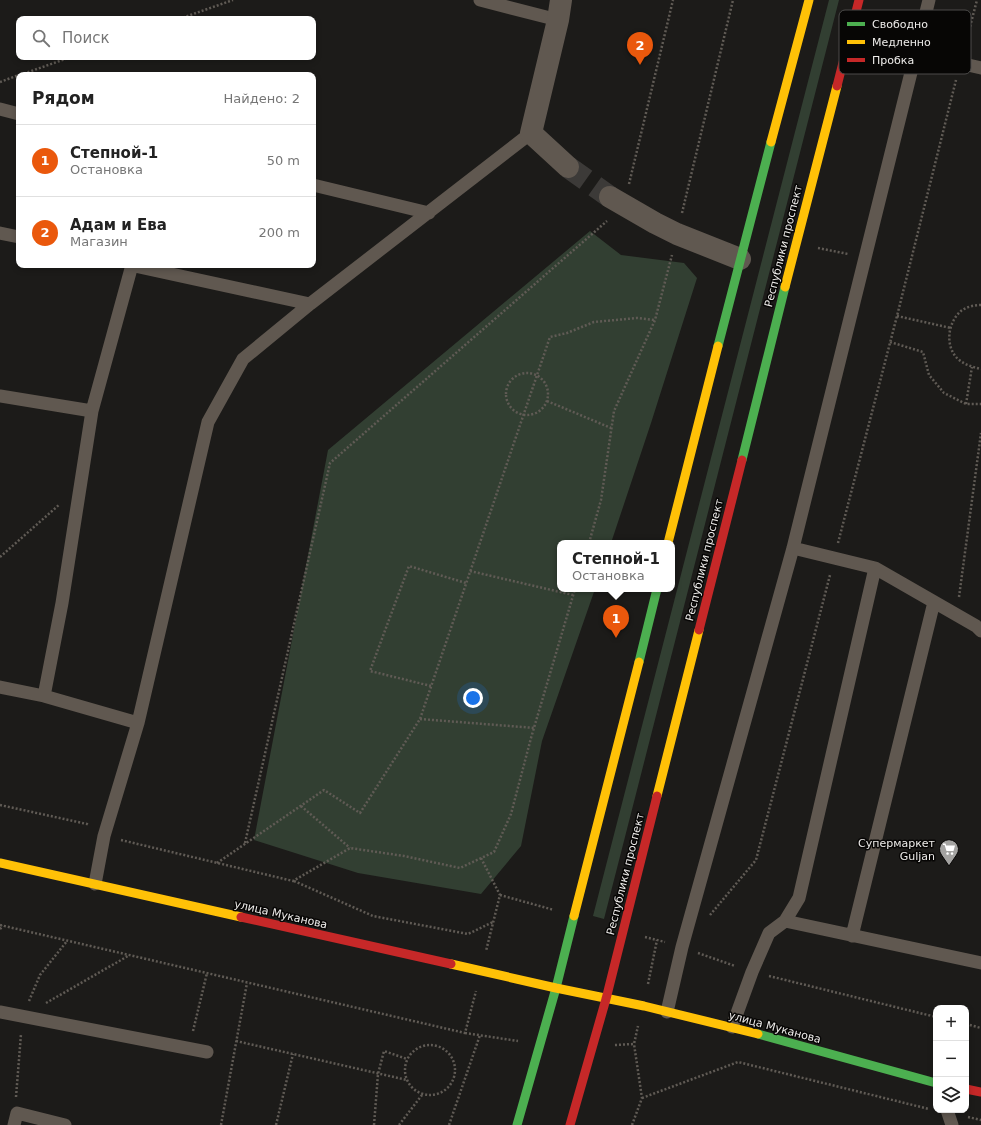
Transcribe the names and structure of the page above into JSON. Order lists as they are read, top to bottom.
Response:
{
  "streets": {
    "main road": ["Республики проспект", "улица Муканова"]
  },
  "crossings": [
    ["Республики проспект", "улица Муканова"]
  ],
  "places": {
    "supermarket": ["Супермаркет Guljan"]
  },
  "legend": ["Свободно", "Медленно", "Пробка"],
  "page": {
    "search": "Поиск",
    "pins": ["2", "1"],
    "heading": ["Рядом", "Найдено: 2"],
    "list": [
      {
        "mark": "1",
        "name": "Степной-1",
        "note": "Остановка",
        "value": "50 m"
      },
      {
        "mark": "2",
        "name": "Адам и Ева",
        "note": "Магазин",
        "value": "200 m"
      }
    ],
    "popup": ["Степной-1", "Остановка"],
    "map_buttons": ["+", "−"]
  }
}
